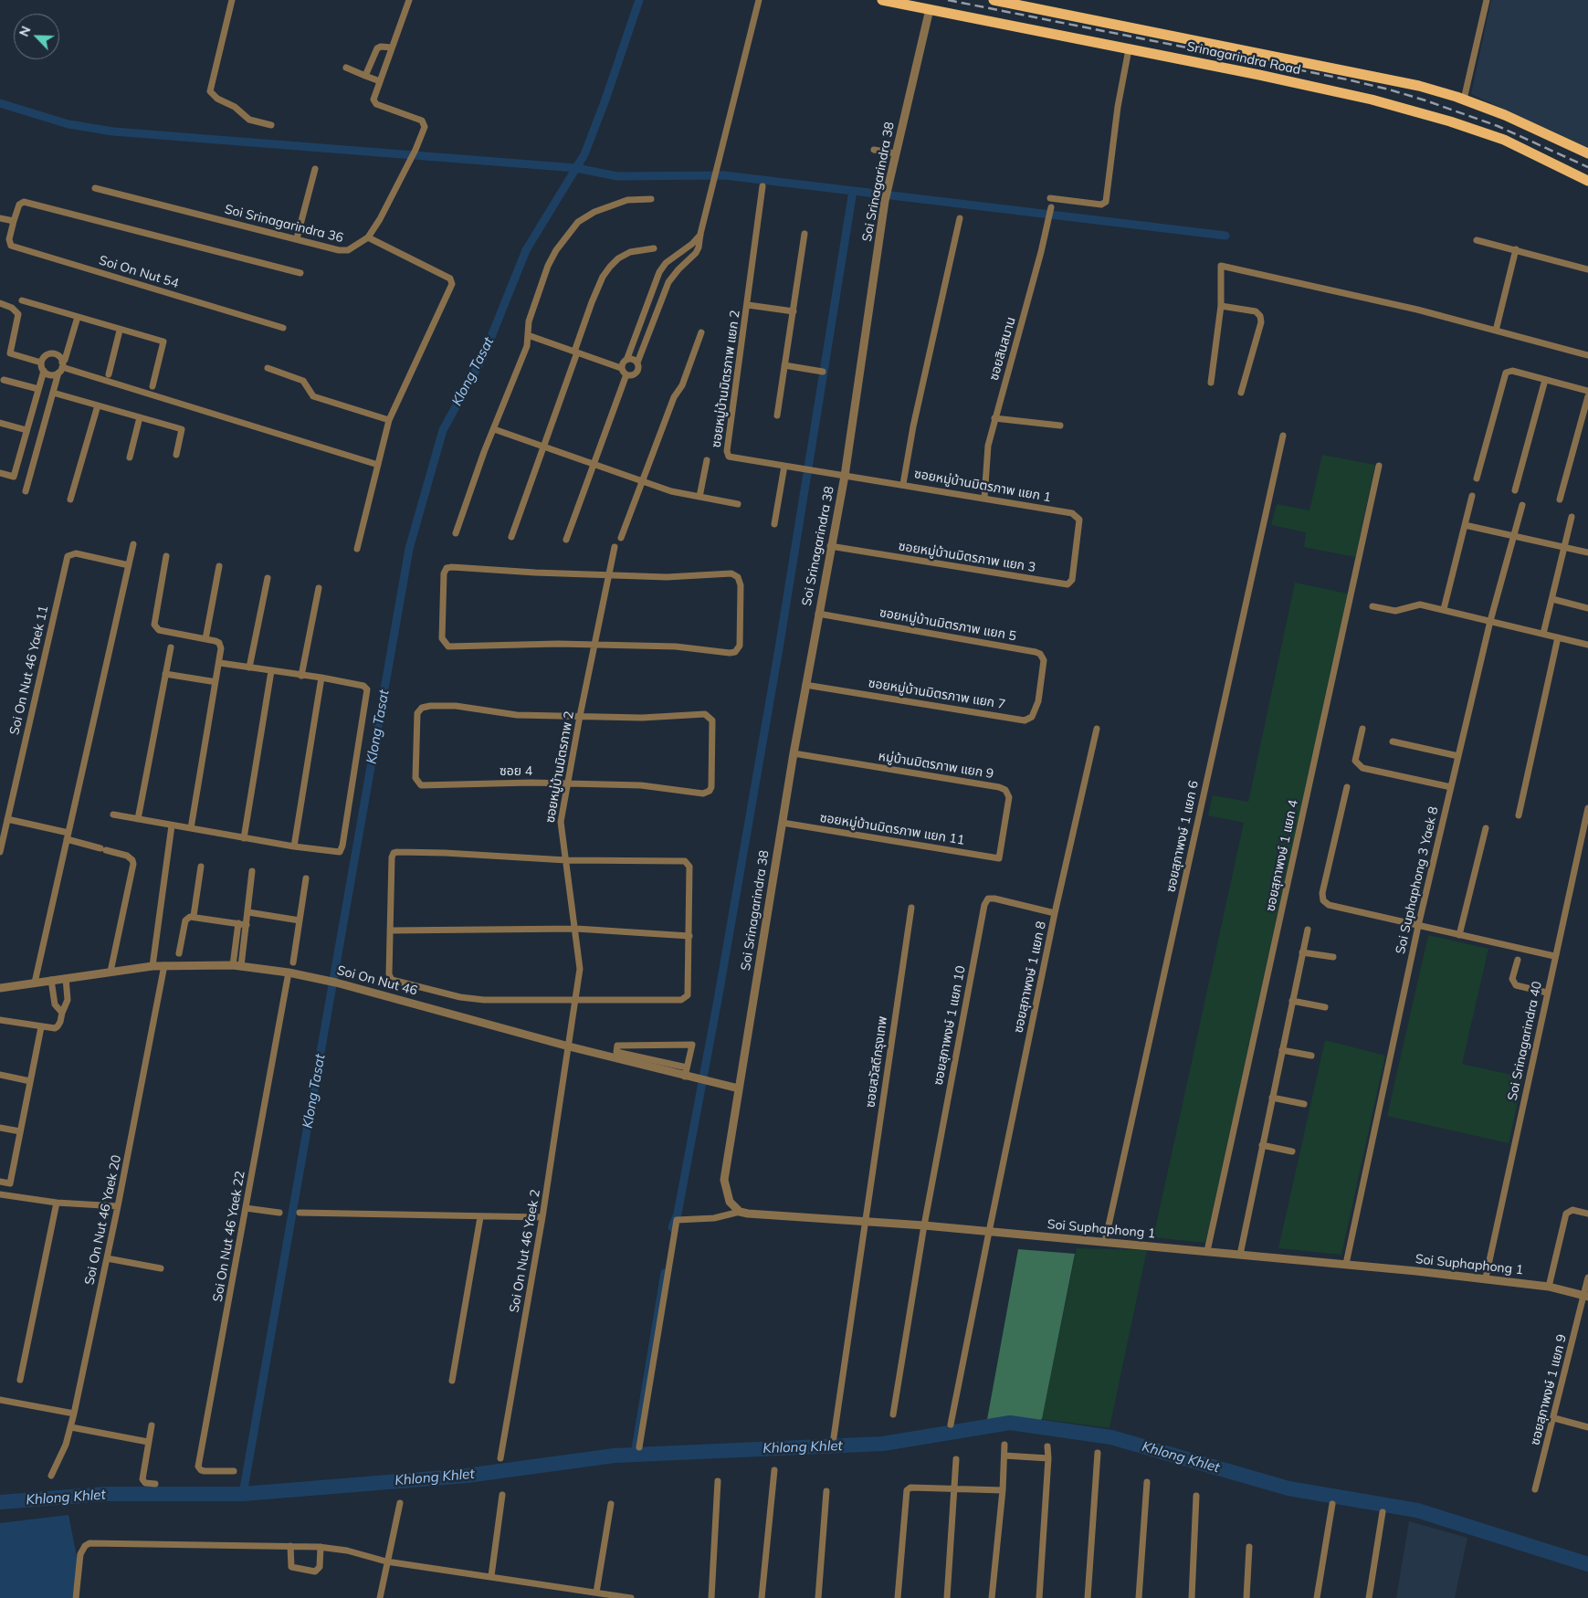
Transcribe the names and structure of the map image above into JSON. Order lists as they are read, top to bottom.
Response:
{
  "streets": {
    "main road": ["Srinagarindra Road"],
    "street": [
      "Soi Srinagarindra 38",
      "Soi Srinagarindra 36",
      "Soi On Nut 54",
      "ซอยสินสมาน",
      "ซอยหมู่บ้านมิตรภาพ แยก 2",
      "ซอยหมู่บ้านมิตรภาพ แยก 1",
      "ซอยหมู่บ้านมิตรภาพ แยก 3",
      "ซอยหมู่บ้านมิตรภาพ แยก 5",
      "Soi On Nut 46 Yaek 11",
      "ซอยหมู่บ้านมิตรภาพ แยก 7",
      "หมู่บ้านมิตรภาพ แยก 9",
      "ซอยหมู่บ้านมิตรภาพ 2",
      "ซอย 4",
      "ซอยหมู่บ้านมิตรภาพ แยก 11",
      "ซอยสุภาพงษ์ 1 แยก 6",
      "ซอยสุภาพงษ์ 1 แยก 4",
      "Soi Suphaphong 3 Yaek 8",
      "ซอยสุภาพงษ์ 1 แยก 8",
      "Soi On Nut 46",
      "ซอยสุภาพงษ์ 1 แยก 10",
      "Soi Srinagarindra 40",
      "ซอยสวัสดีกรุงเทพ",
      "Soi On Nut 46 Yaek 20",
      "Soi Suphaphong 1",
      "Soi On Nut 46 Yaek 22",
      "Soi On Nut 46 Yaek 2",
      "ซอยสุภาพงษ์ 1 แยก 9"
    ]
  },
  "crossings": [
    ["Srinagarindra Road", "Soi Srinagarindra 38"],
    ["Soi Srinagarindra 38", "ซอยหมู่บ้านมิตรภาพ แยก 2"],
    ["Soi Srinagarindra 38", "ซอยหมู่บ้านมิตรภาพ แยก 1"],
    ["Soi Srinagarindra 38", "ซอยหมู่บ้านมิตรภาพ แยก 3"],
    ["Soi Srinagarindra 38", "ซอยหมู่บ้านมิตรภาพ แยก 5"],
    ["Soi Srinagarindra 38", "ซอยหมู่บ้านมิตรภาพ แยก 7"],
    ["Soi Srinagarindra 38", "หมู่บ้านมิตรภาพ แยก 9"],
    ["Soi Srinagarindra 38", "ซอยหมู่บ้านมิตรภาพ แยก 11"],
    ["Soi Srinagarindra 38", "Soi On Nut 46"],
    ["ซอยสินสมาน", "ซอยหมู่บ้านมิตรภาพ แยก 1"],
    ["ซอยหมู่บ้านมิตรภาพ แยก 2", "ซอยหมู่บ้านมิตรภาพ แยก 1"],
    ["ซอยหมู่บ้านมิตรภาพ แยก 1", "ซอยหมู่บ้านมิตรภาพ แยก 3"],
    ["ซอยหมู่บ้านมิตรภาพ แยก 5", "ซอยหมู่บ้านมิตรภาพ แยก 7"],
    ["หมู่บ้านมิตรภาพ แยก 9", "ซอยหมู่บ้านมิตรภาพ แยก 11"],
    ["ซอยหมู่บ้านมิตรภาพ 2", "ซอย 4"],
    ["ซอยหมู่บ้านมิตรภาพ 2", "Soi On Nut 46"],
    ["ซอยหมู่บ้านมิตรภาพ 2", "Soi On Nut 46 Yaek 2"],
    ["ซอยสุภาพงษ์ 1 แยก 6", "Soi Suphaphong 1"],
    ["ซอยสุภาพงษ์ 1 แยก 4", "Soi Suphaphong 1"],
    ["Soi Suphaphong 3 Yaek 8", "Soi Suphaphong 1"],
    ["ซอยสุภาพงษ์ 1 แยก 8", "ซอยสุภาพงษ์ 1 แยก 10"],
    ["ซอยสุภาพงษ์ 1 แยก 8", "Soi Suphaphong 1"],
    ["Soi On Nut 46", "Soi On Nut 46 Yaek 20"],
    ["Soi On Nut 46", "Soi On Nut 46 Yaek 22"],
    ["Soi On Nut 46", "Soi On Nut 46 Yaek 2"],
    ["ซอยสุภาพงษ์ 1 แยก 10", "Soi Suphaphong 1"],
    ["Soi Srinagarindra 40", "Soi Suphaphong 1"],
    ["ซอยสวัสดีกรุงเทพ", "Soi Suphaphong 1"],
    ["Soi Suphaphong 1", "ซอยสุภาพงษ์ 1 แยก 9"]
  ],
  "water": ["Klong Tasat", "Khlong Khlet"],
  "north": "top left"
}
